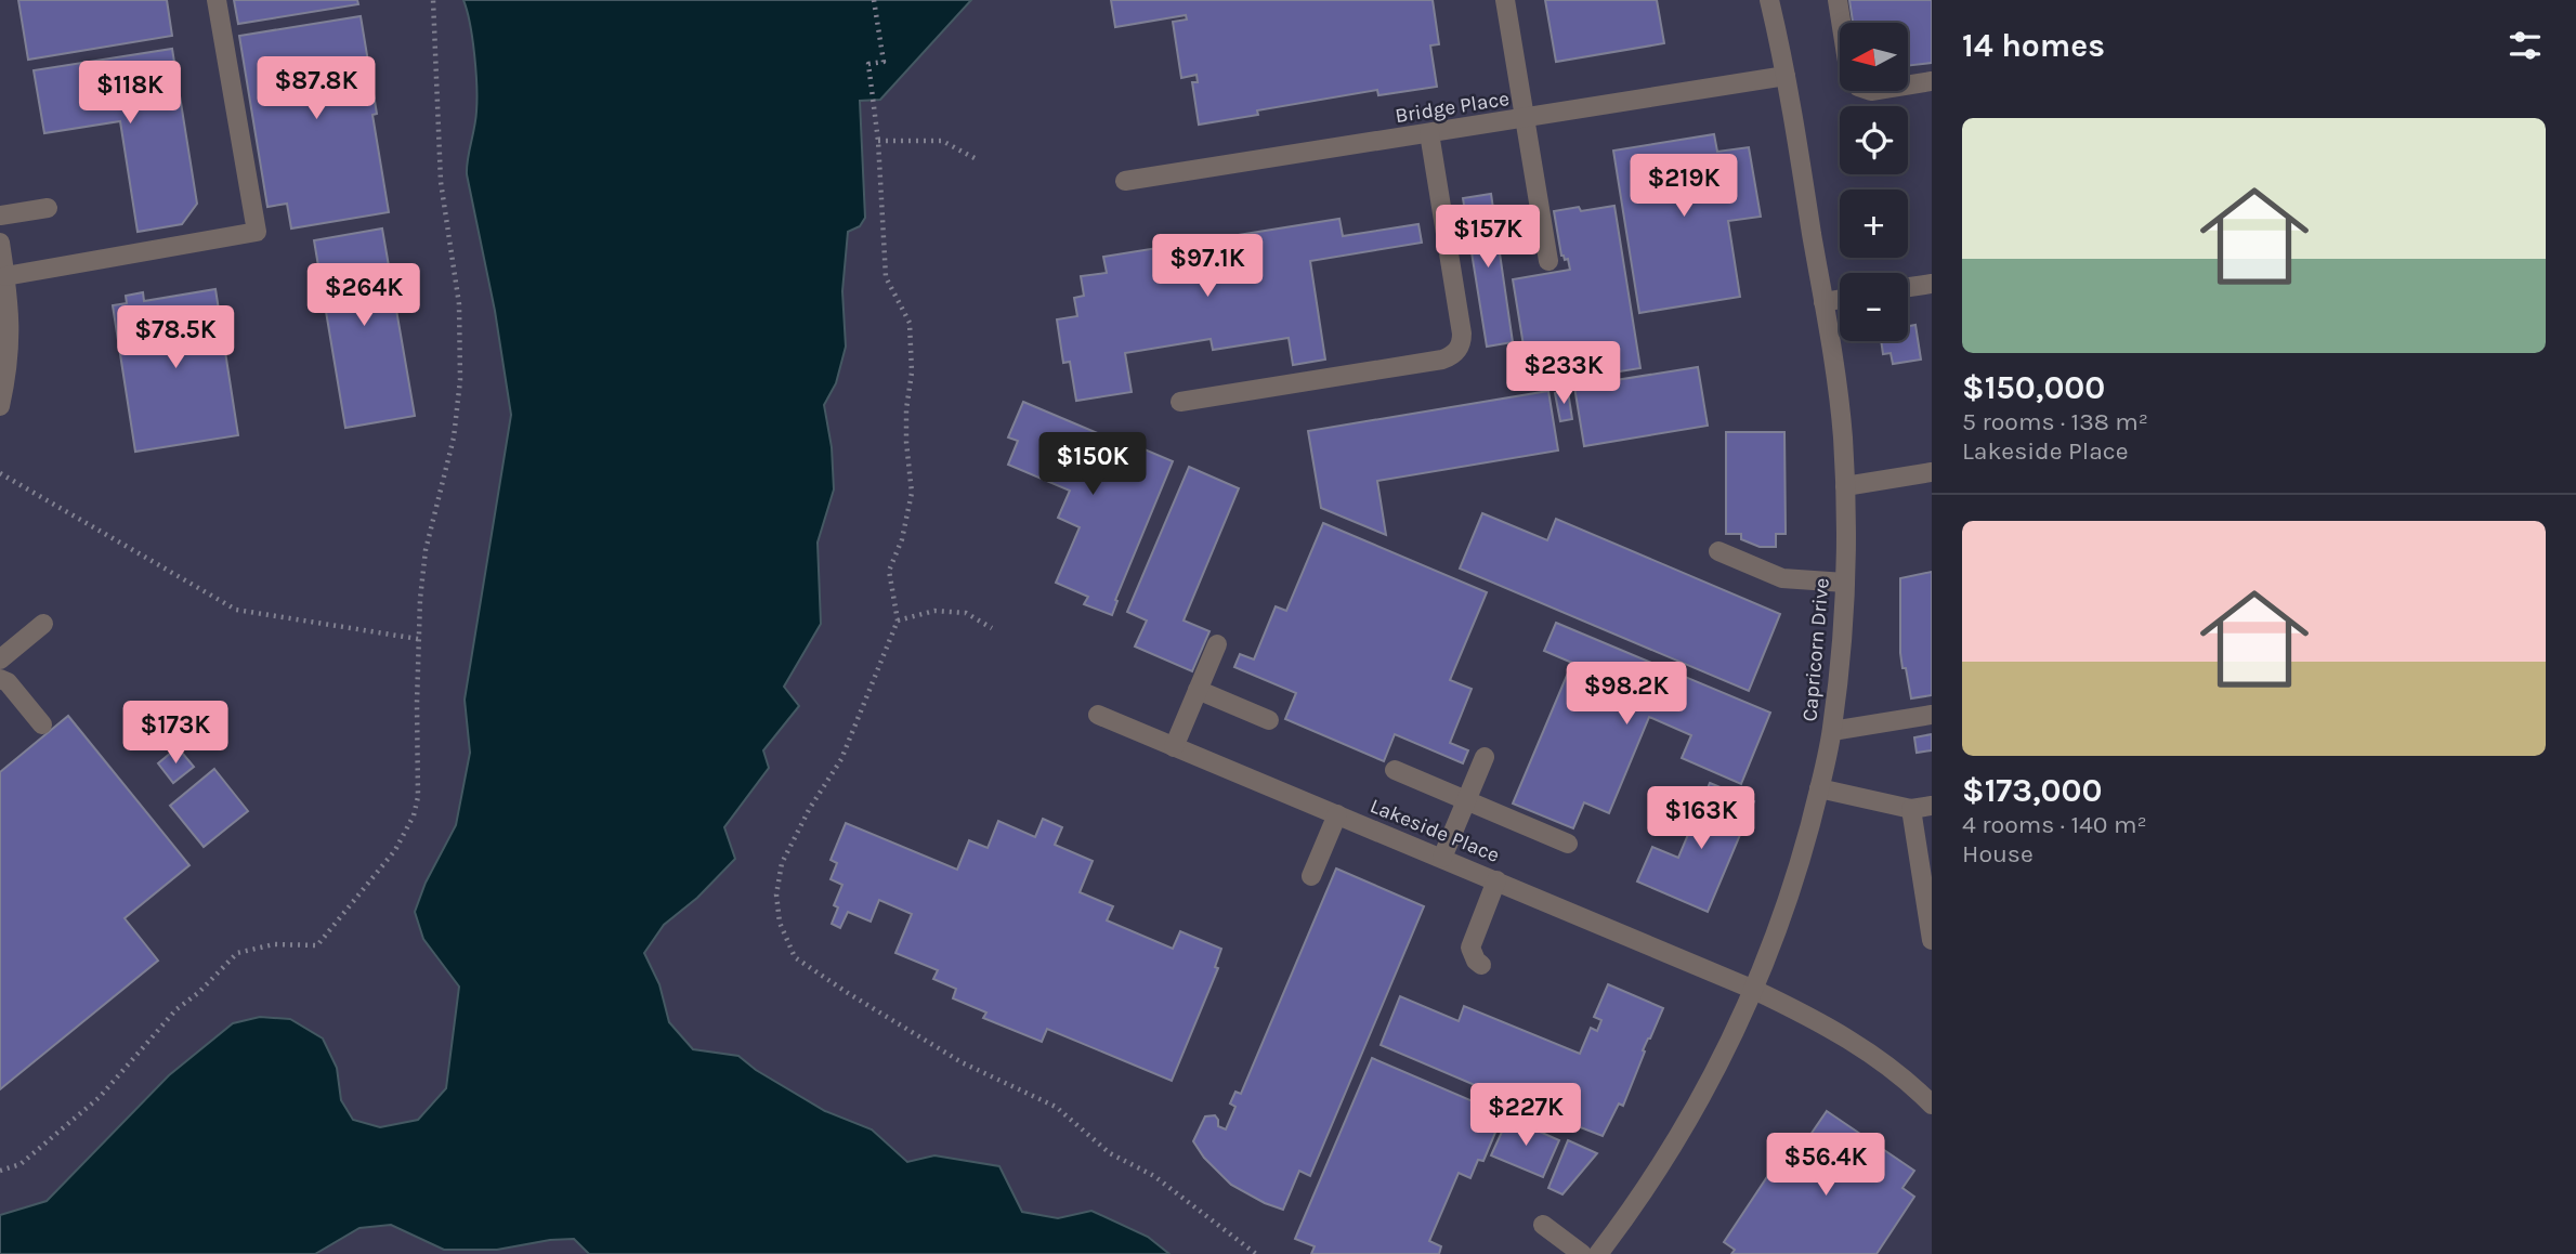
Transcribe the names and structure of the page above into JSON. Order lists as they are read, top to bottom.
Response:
{
  "streets": {
    "street": ["Bridge Place", "Capricorn Drive", "Lakeside Place"]
  },
  "crossings": [
    ["Bridge Place", "Capricorn Drive"],
    ["Capricorn Drive", "Lakeside Place"]
  ],
  "north": "left",
  "page": {
    "heading": "14 homes",
    "map_buttons": ["+", "−"],
    "price": [
      "$87.8K",
      "$118K",
      "$219K",
      "$157K",
      "$97.1K",
      "$264K",
      "$78.5K",
      "$233K",
      "$150K",
      "$98.2K",
      "$173K",
      "$163K",
      "$227K",
      "$56.4K"
    ],
    "list": [
      {
        "name": "$150,000",
        "note": "5 rooms · 138 m² · Lakeside Place"
      },
      {
        "name": "$173,000",
        "note": "4 rooms · 140 m² · House"
      }
    ]
  }
}
